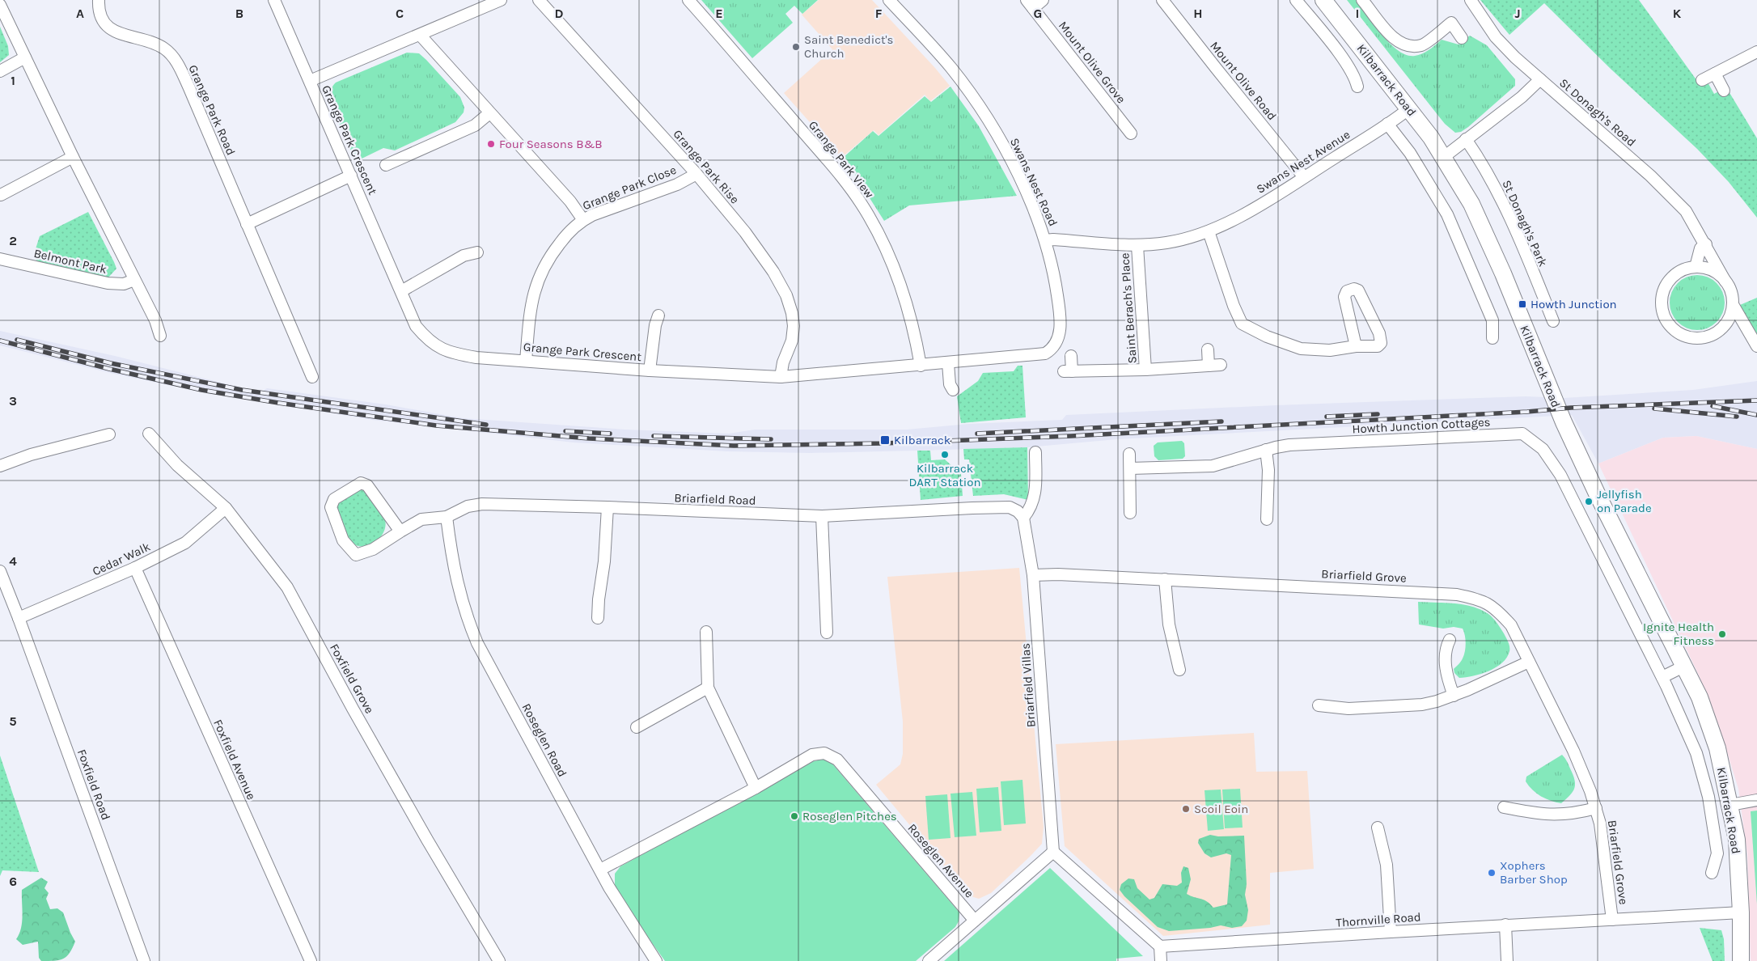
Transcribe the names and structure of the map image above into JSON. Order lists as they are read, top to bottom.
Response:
{
  "streets": {
    "main road": ["Kilbarrack Road"],
    "street": [
      "Mount Olive Grove",
      "Mount Olive Road",
      "Grange Park Road",
      "St Donagh's Road",
      "Grange Park Crescent",
      "Grange Park View",
      "Swans Nest Avenue",
      "Grange Park Rise",
      "Swans Nest Road",
      "Grange Park Close",
      "St Donagh's Park",
      "Belmont Park",
      "Saint Berach's Place",
      "Howth Junction Cottages",
      "Briarfield Road",
      "Cedar Walk",
      "Briarfield Grove",
      "Foxfield Grove",
      "Briarfield Villas",
      "Roseglen Road",
      "Foxfield Avenue",
      "Foxfield Road",
      "Roseglen Avenue",
      "Thornville Road"
    ]
  },
  "crossings": [
    ["Kilbarrack Road", "Swans Nest Avenue"],
    ["Kilbarrack Road", "Howth Junction Cottages"],
    ["Kilbarrack Road", "Thornville Road"],
    ["Mount Olive Road", "Swans Nest Avenue"],
    ["Grange Park Crescent", "Grange Park View"],
    ["Grange Park Crescent", "Grange Park Rise"],
    ["Grange Park Crescent", "Swans Nest Road"],
    ["Grange Park Crescent", "Grange Park Close"],
    ["Grange Park View", "Swans Nest Road"],
    ["Swans Nest Avenue", "Swans Nest Road"],
    ["Swans Nest Avenue", "Saint Berach's Place"],
    ["Grange Park Rise", "Grange Park Close"],
    ["Briarfield Road", "Briarfield Villas"],
    ["Briarfield Road", "Roseglen Road"],
    ["Cedar Walk", "Foxfield Grove"],
    ["Cedar Walk", "Foxfield Avenue"],
    ["Cedar Walk", "Foxfield Road"],
    ["Briarfield Grove", "Briarfield Villas"],
    ["Briarfield Grove", "Thornville Road"],
    ["Roseglen Road", "Roseglen Avenue"]
  ],
  "places": {
    "other": [
      "Saint Benedict's Church",
      "Four Seasons B&B",
      "Kilbarrack DART Station",
      "Jellyfish on Parade",
      "Ignite Health Fitness",
      "Scoil Eoin",
      "Roseglen Pitches",
      "Xophers Barber Shop"
    ],
    "transit": ["Howth Junction", "Kilbarrack"]
  },
  "grid": {
    "columns": [
      "A",
      "B",
      "C",
      "D",
      "E",
      "F",
      "G",
      "H",
      "I",
      "J",
      "K"
    ],
    "rows": [
      "1",
      "2",
      "3",
      "4",
      "5",
      "6"
    ]
  }
}
